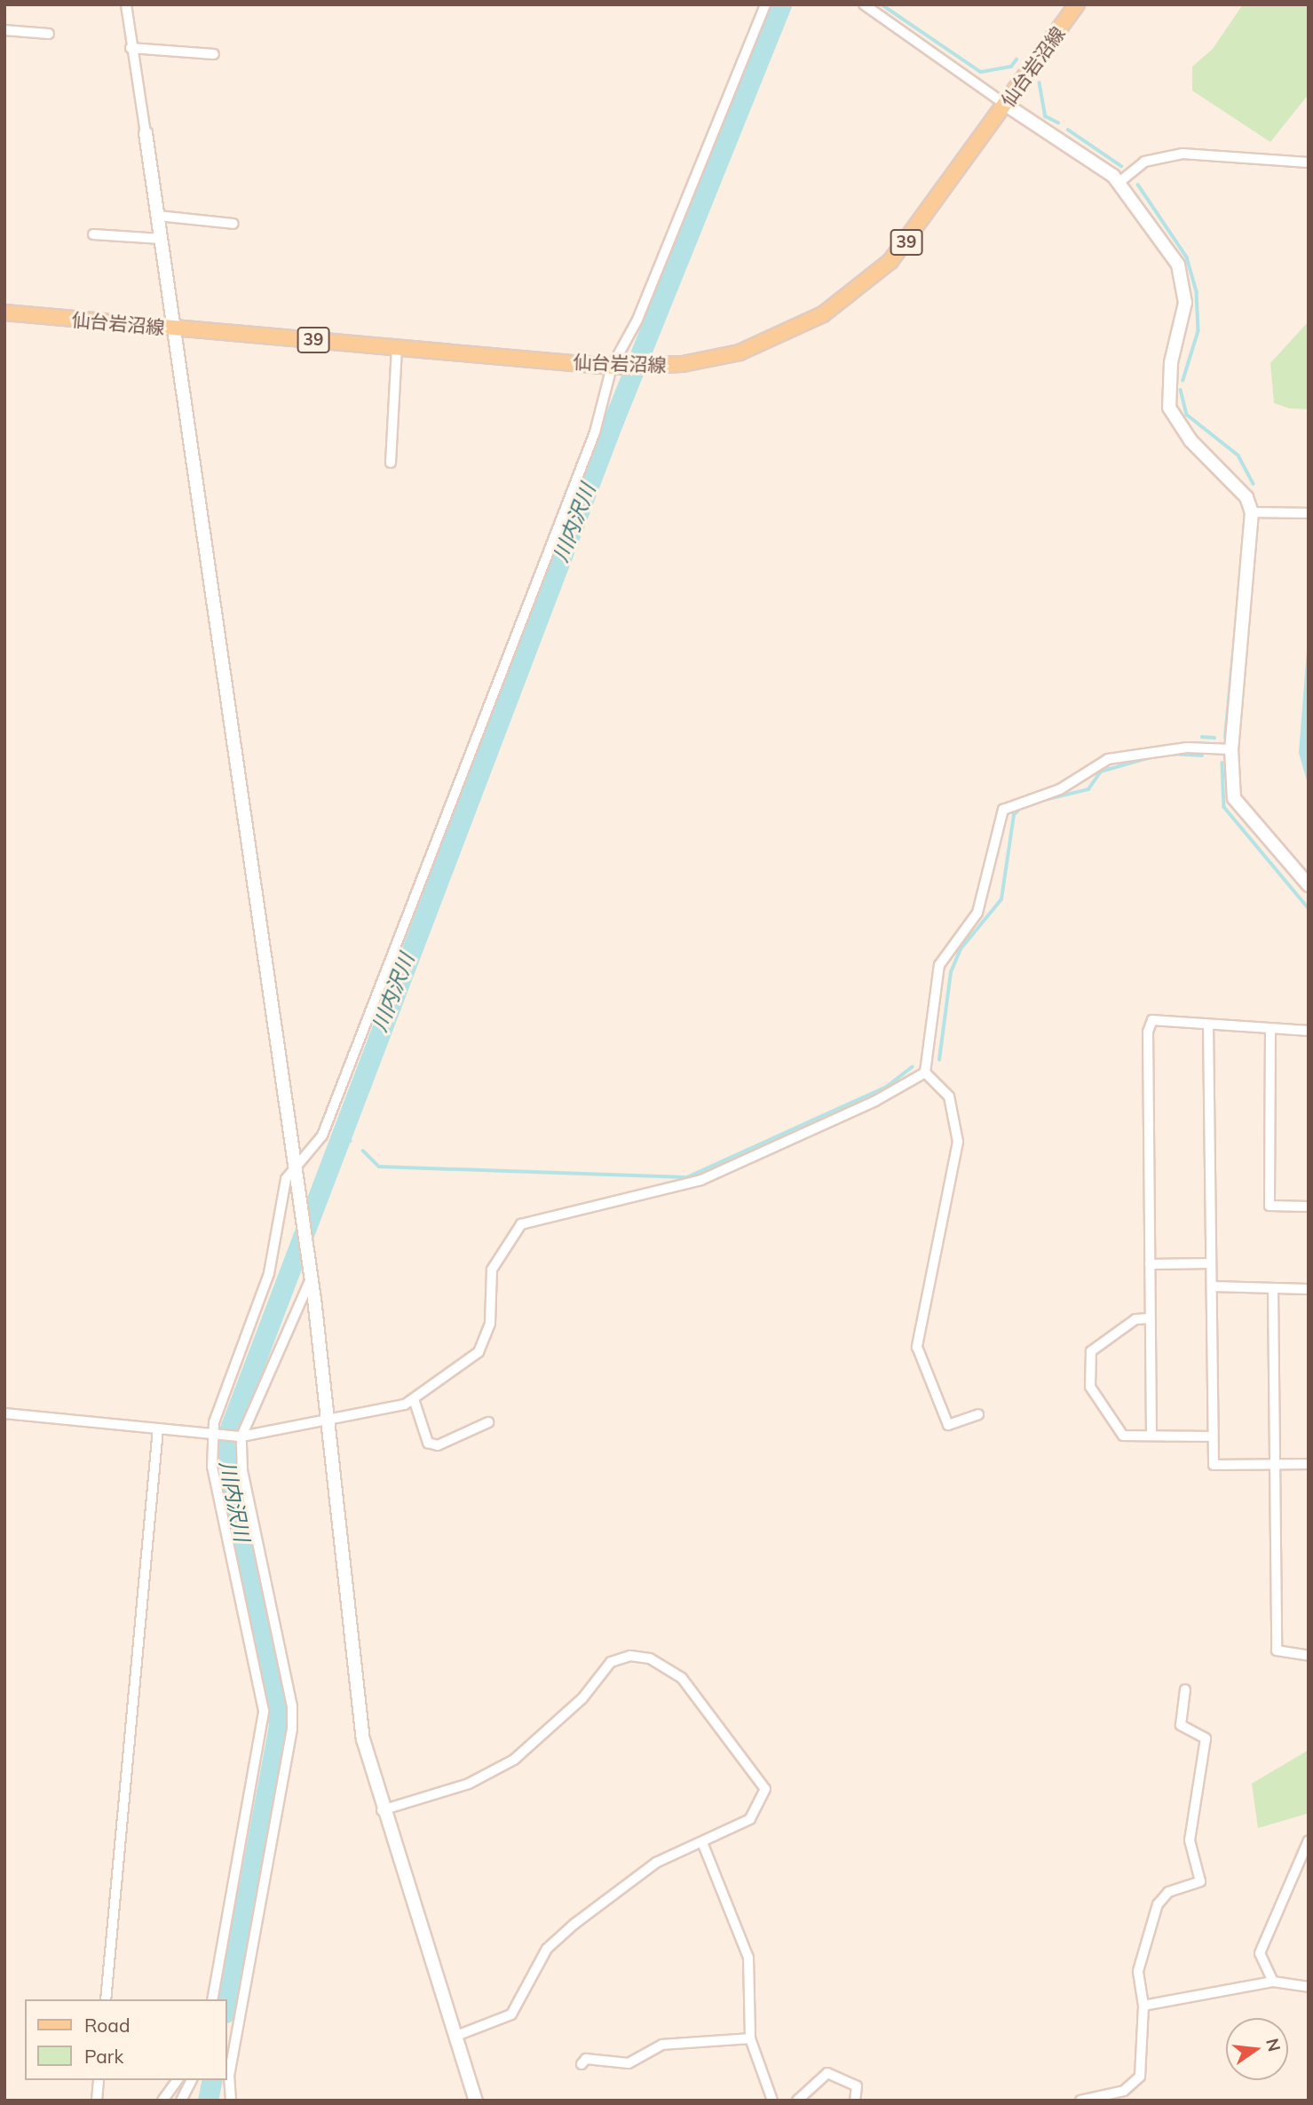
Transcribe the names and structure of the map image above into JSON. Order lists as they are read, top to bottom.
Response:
{
  "streets": {
    "main road": ["仙台岩沼線", "39"]
  },
  "water": ["川内沢川"],
  "legend": ["Road", "Park"],
  "north": "right"
}
